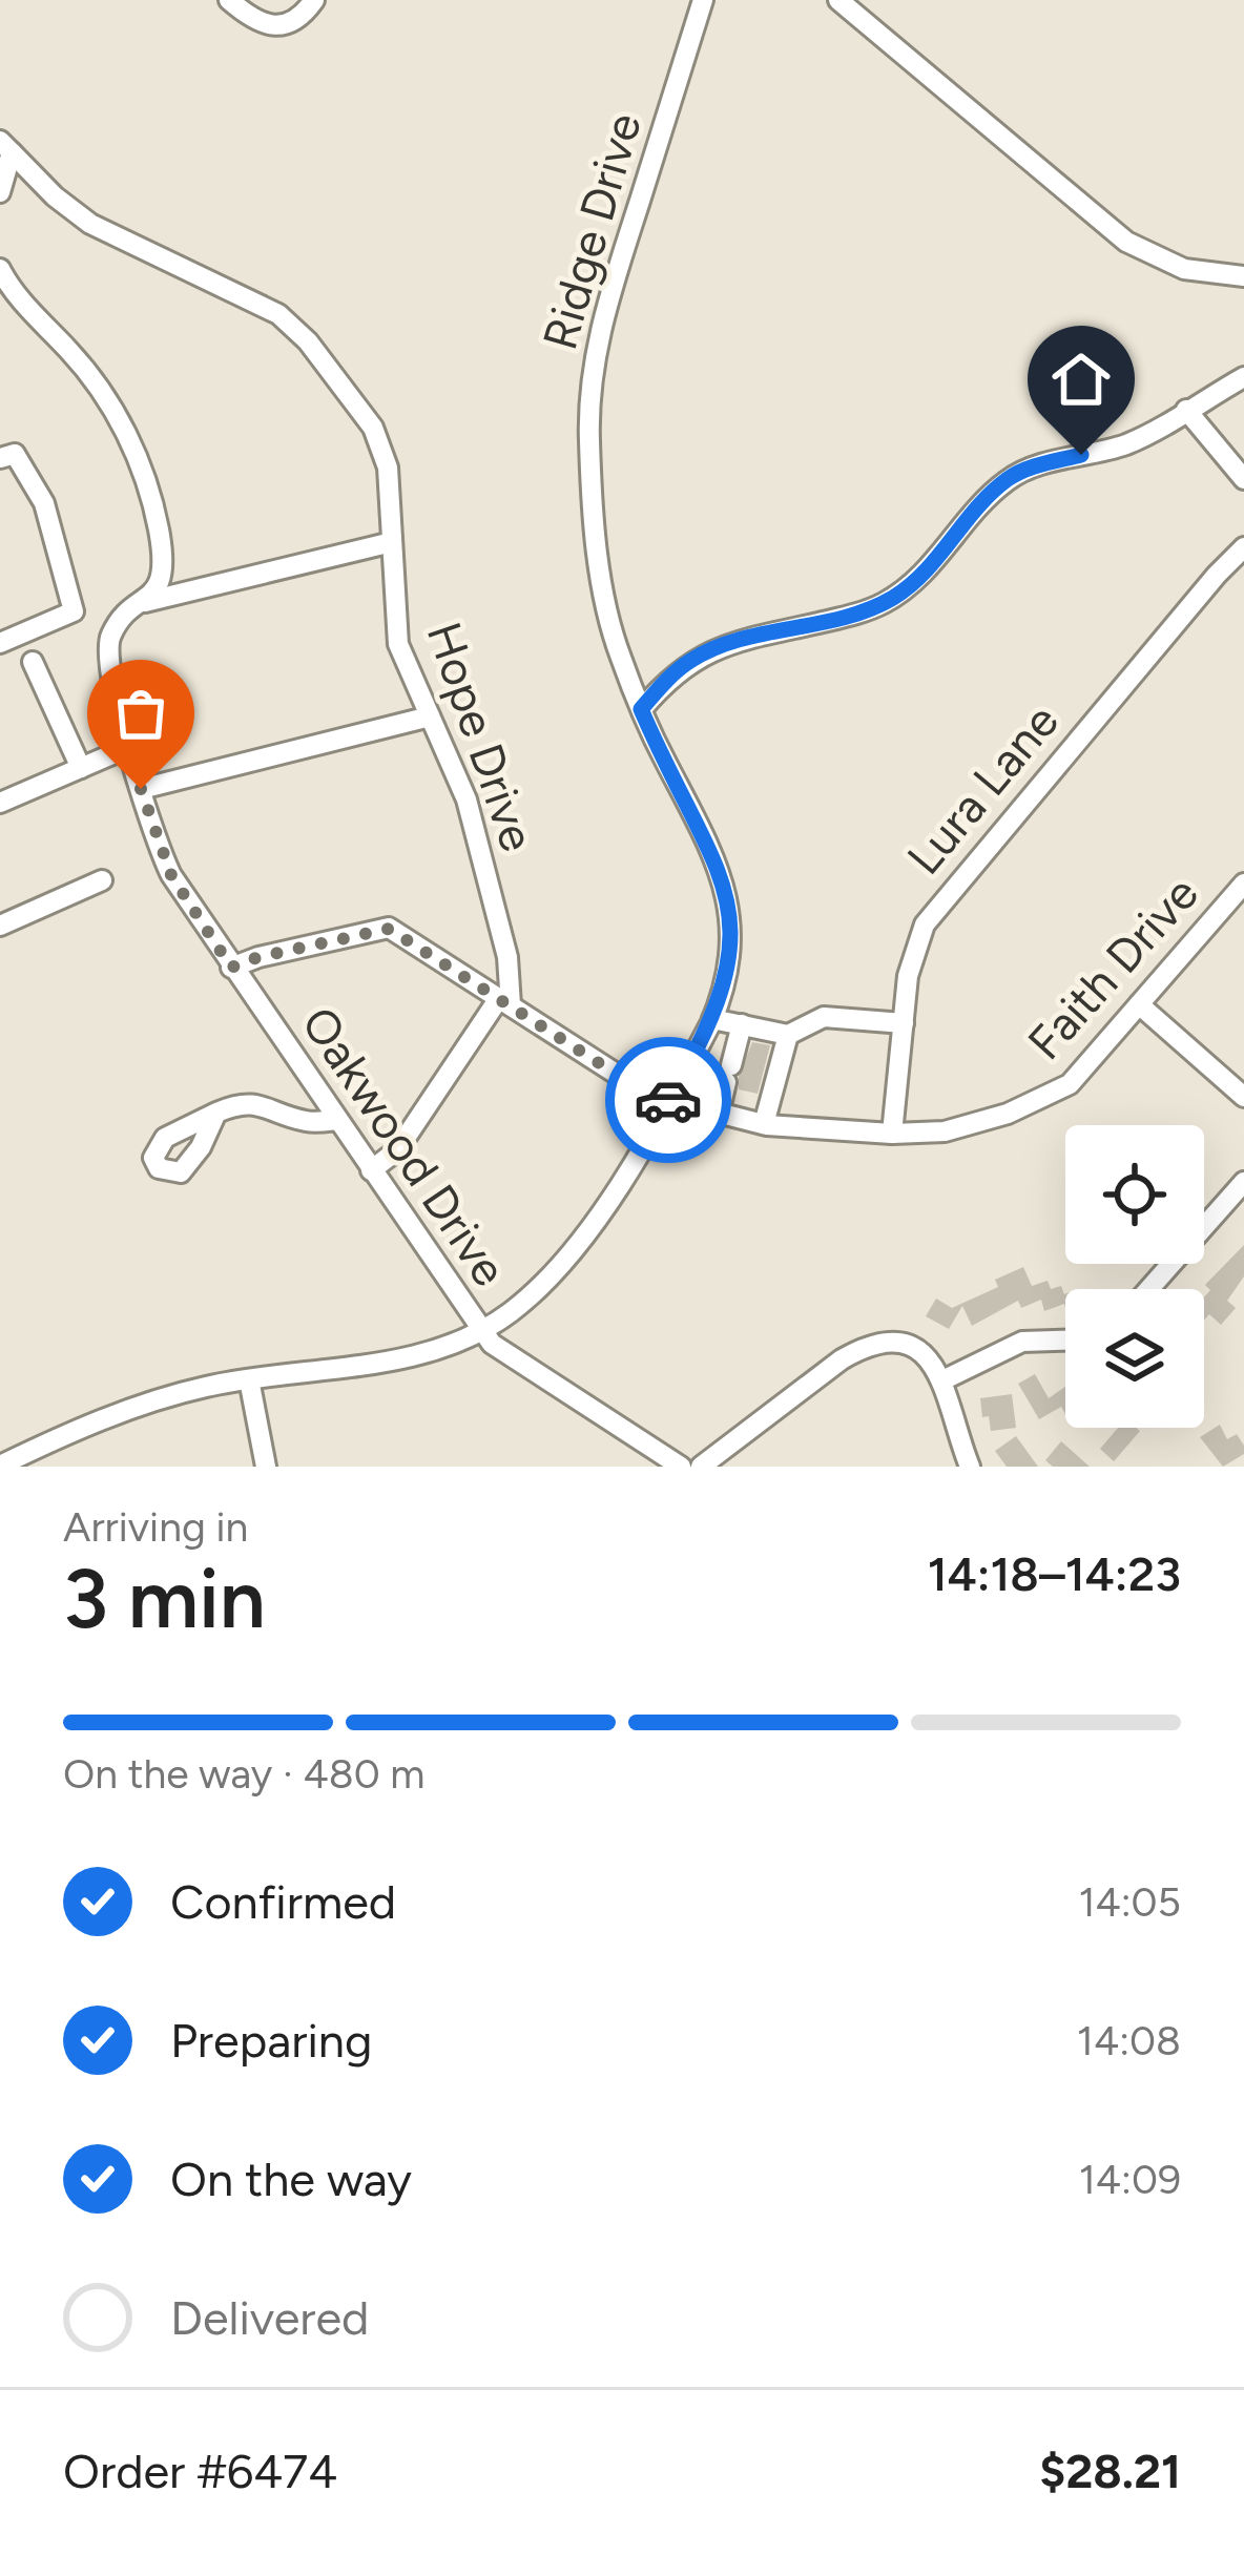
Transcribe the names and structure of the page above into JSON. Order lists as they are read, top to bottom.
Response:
{
  "streets": {
    "street": [
      "Ridge Drive",
      "Hope Drive",
      "Lura Lane",
      "Faith Drive",
      "Oakwood Drive"
    ]
  },
  "crossings": [
    ["Ridge Drive", "Faith Drive"],
    ["Ridge Drive", "Oakwood Drive"],
    ["Hope Drive", "Faith Drive"],
    ["Lura Lane", "Faith Drive"],
    ["Faith Drive", "Oakwood Drive"]
  ],
  "page": {
    "heading": ["3 min", "Arriving in", "14:18–14:23"],
    "panel": ["Order #6474", "$28.21"],
    "bar": "On the way · 480 m",
    "list": [
      ["Confirmed", "14:05"],
      ["Preparing", "14:08"],
      ["On the way", "14:09"],
      "Delivered"
    ]
  }
}
